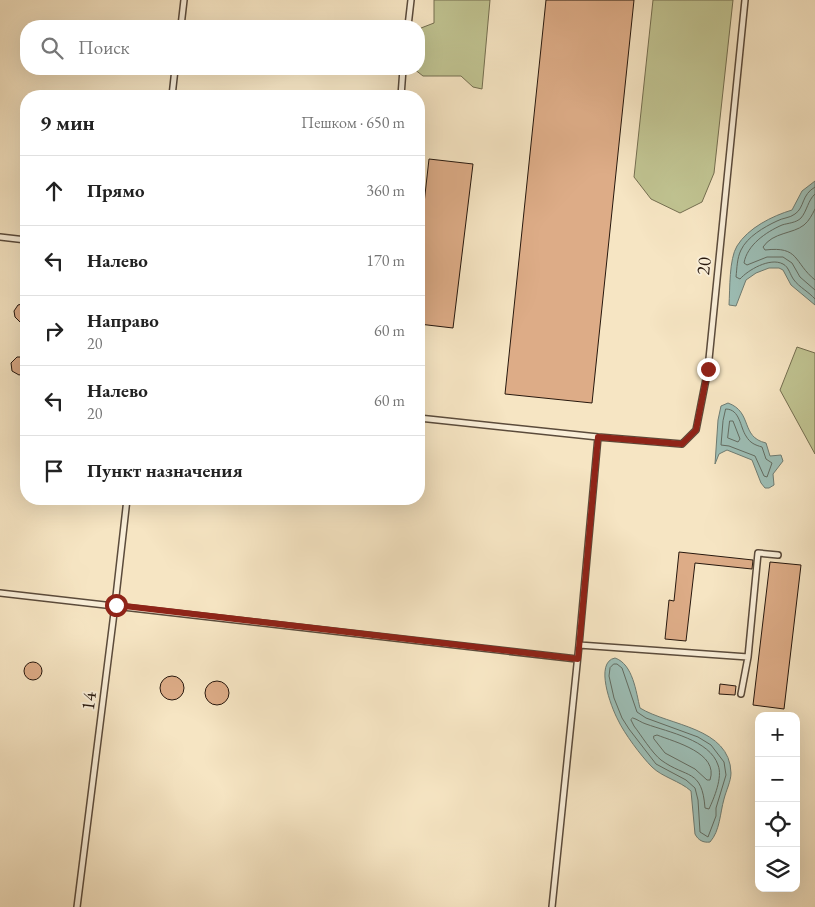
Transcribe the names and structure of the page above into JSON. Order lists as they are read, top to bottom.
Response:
{
  "streets": {
    "lane": ["20", "14"]
  },
  "page": {
    "search": "Поиск",
    "heading": ["9 мин", "Пешком · 650 m"],
    "list": [
      ["Прямо", "360 m"],
      ["Налево", "170 m"],
      ["Направо", "20", "60 m"],
      ["Налево", "20", "60 m"],
      "Пункт назначения"
    ],
    "map_buttons": ["+", "−"]
  }
}
